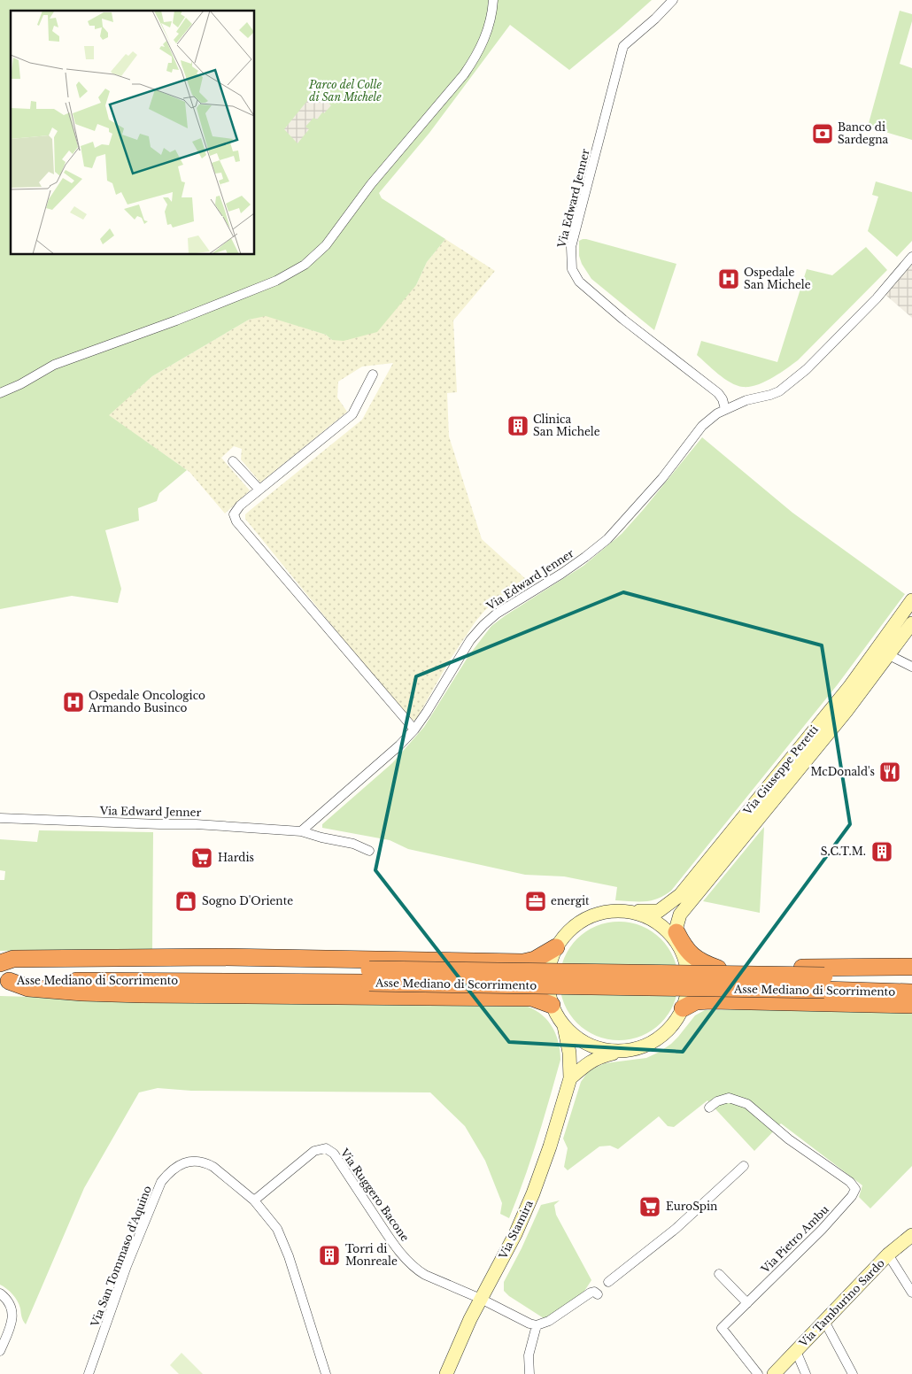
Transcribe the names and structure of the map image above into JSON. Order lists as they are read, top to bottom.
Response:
{
  "streets": {
    "highway": ["Asse Mediano di Scorrimento"],
    "street": [
      "Via Edward Jenner",
      "Via Giuseppe Peretti",
      "Via Ruggero Bacone",
      "Via Stamira",
      "Via Pietro Ambu",
      "Via San Tommaso d'Aquino",
      "Via Tamburino Sardo"
    ]
  },
  "crossings": [
    ["Via Giuseppe Peretti", "Via Stamira"],
    ["Via Ruggero Bacone", "Via Stamira"],
    ["Via Ruggero Bacone", "Via San Tommaso d'Aquino"]
  ],
  "parks": ["Parco del Colle di San Michele"],
  "places": {
    "bank": ["Banco di Sardegna"],
    "hospital": ["Ospedale San Michele", "Ospedale Oncologico Armando Businco"],
    "building": ["Clinica San Michele", "S.C.T.M.", "Torri di Monreale"],
    "restaurant": ["McDonald's"],
    "supermarket": ["Hardis", "EuroSpin"],
    "shop": ["Sogno D'Oriente"],
    "office": ["energit"]
  }
}
